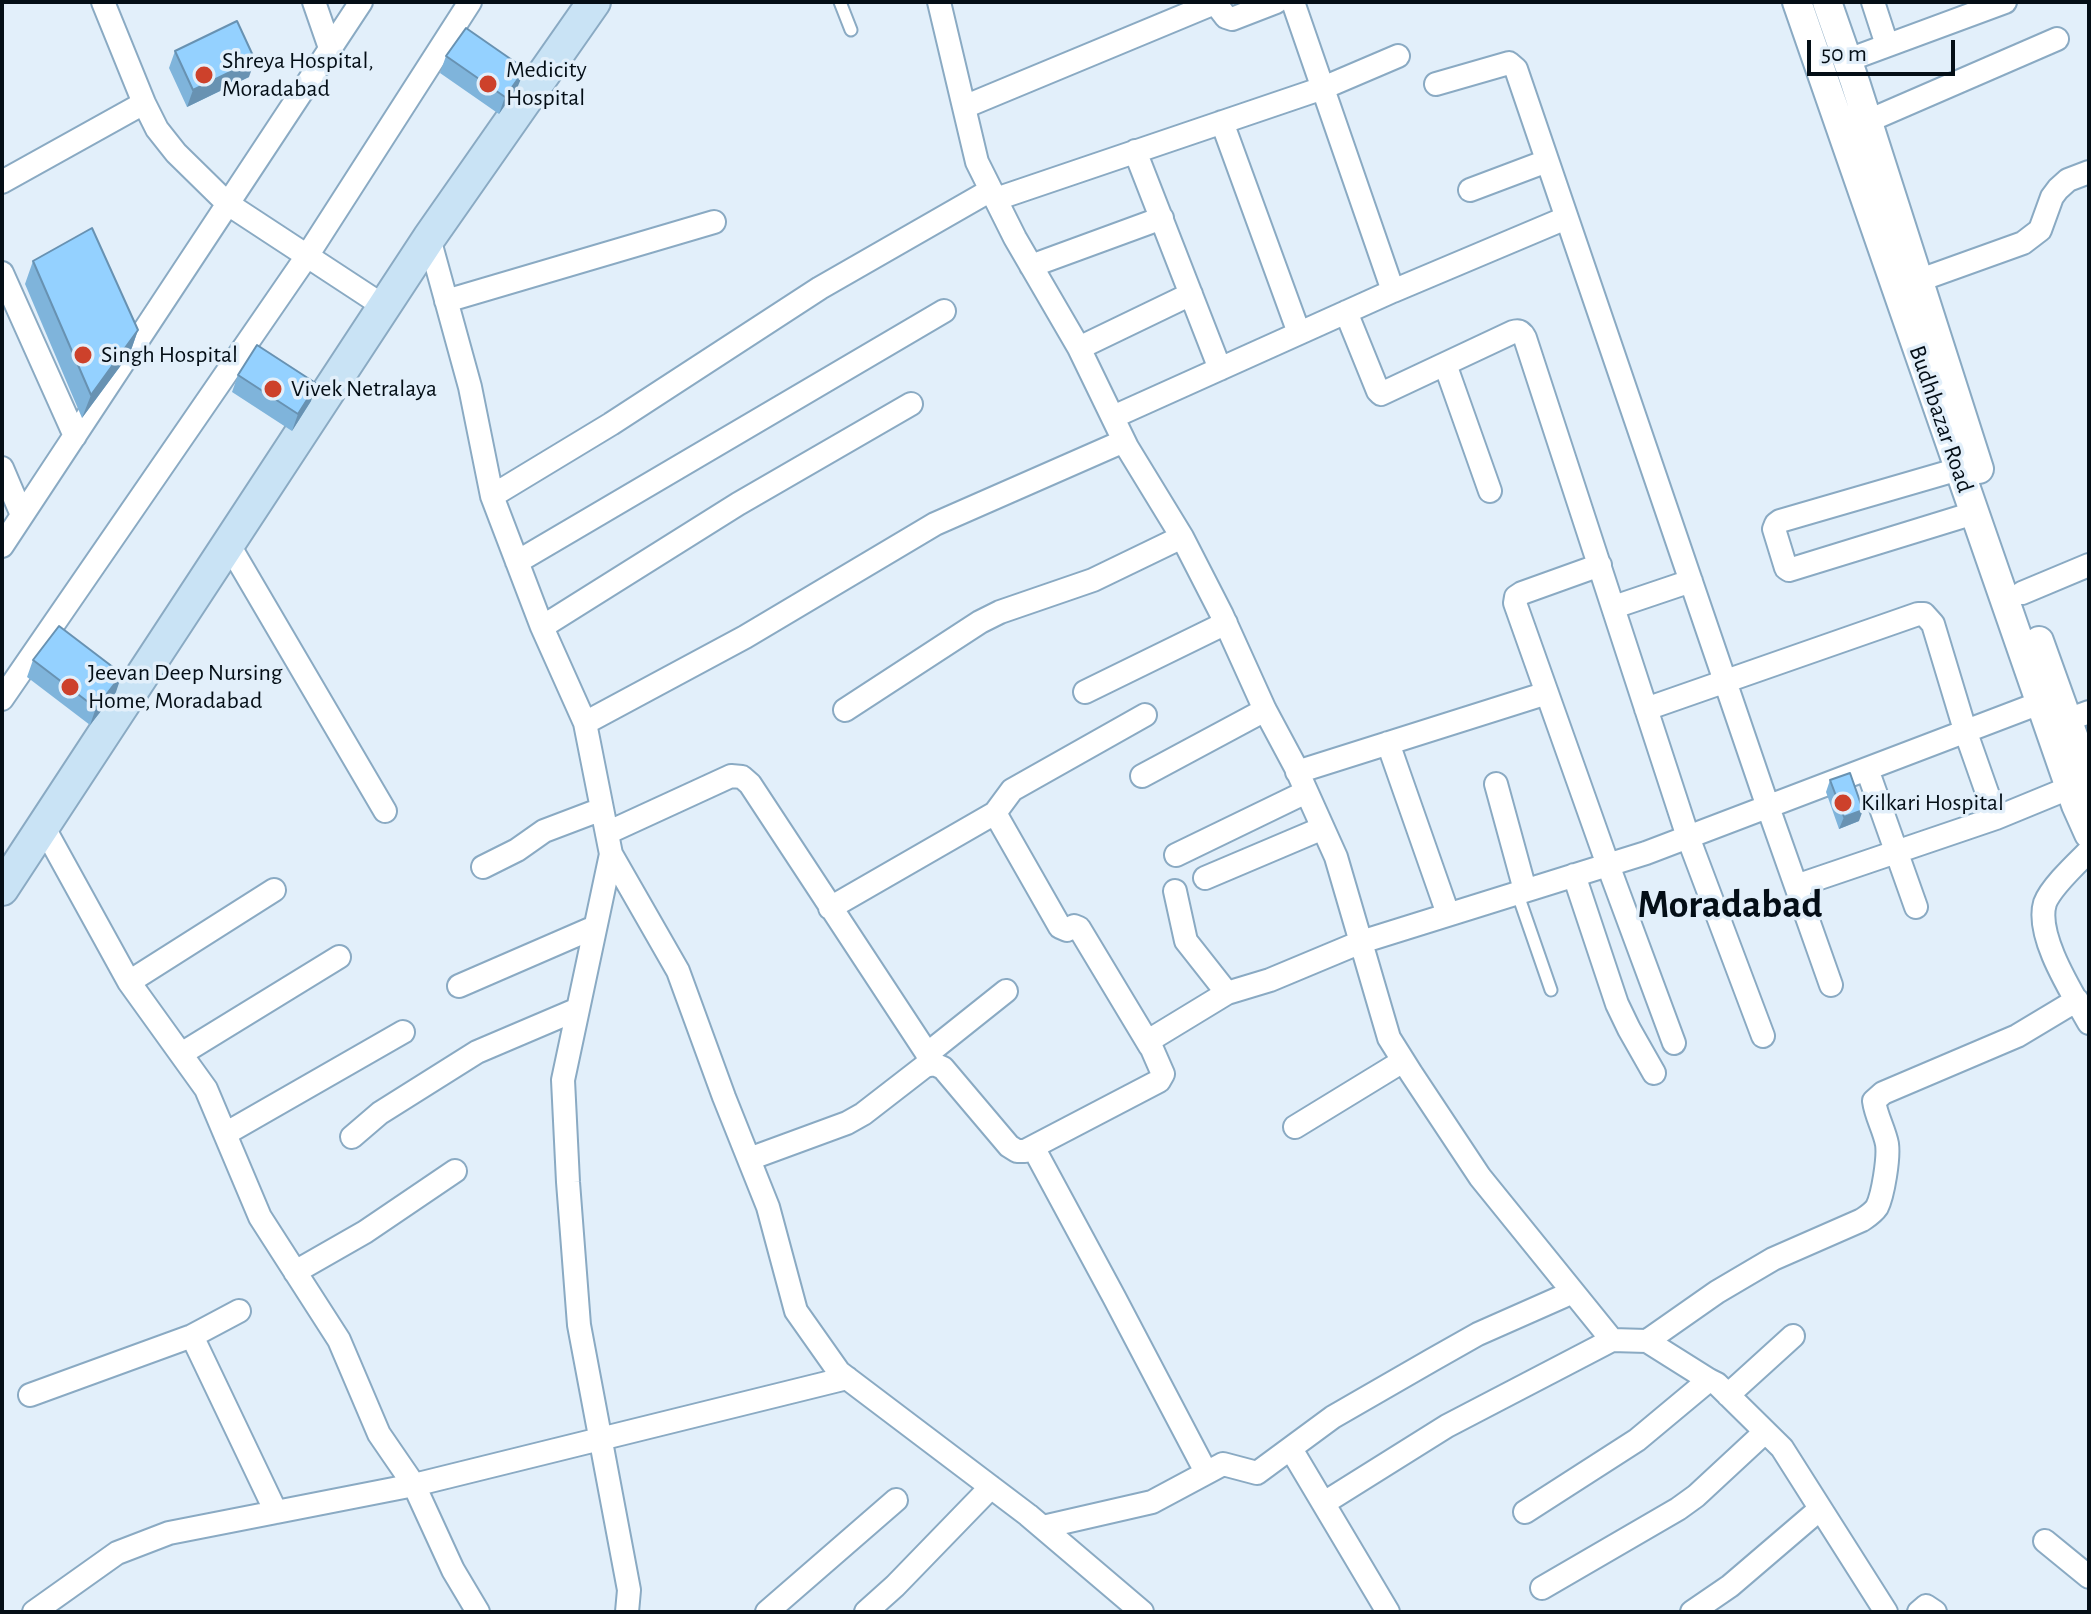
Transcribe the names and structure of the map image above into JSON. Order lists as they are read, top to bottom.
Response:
{
  "streets": {
    "street": ["Budhbazar Road"]
  },
  "districts": ["Moradabad"],
  "places": [
    "Shreya Hospital, Moradabad",
    "Medicity Hospital",
    "Singh Hospital",
    "Vivek Netralaya",
    "Jeevan Deep Nursing Home, Moradabad",
    "Kilkari Hospital"
  ],
  "scale_bar": "50 m"
}
